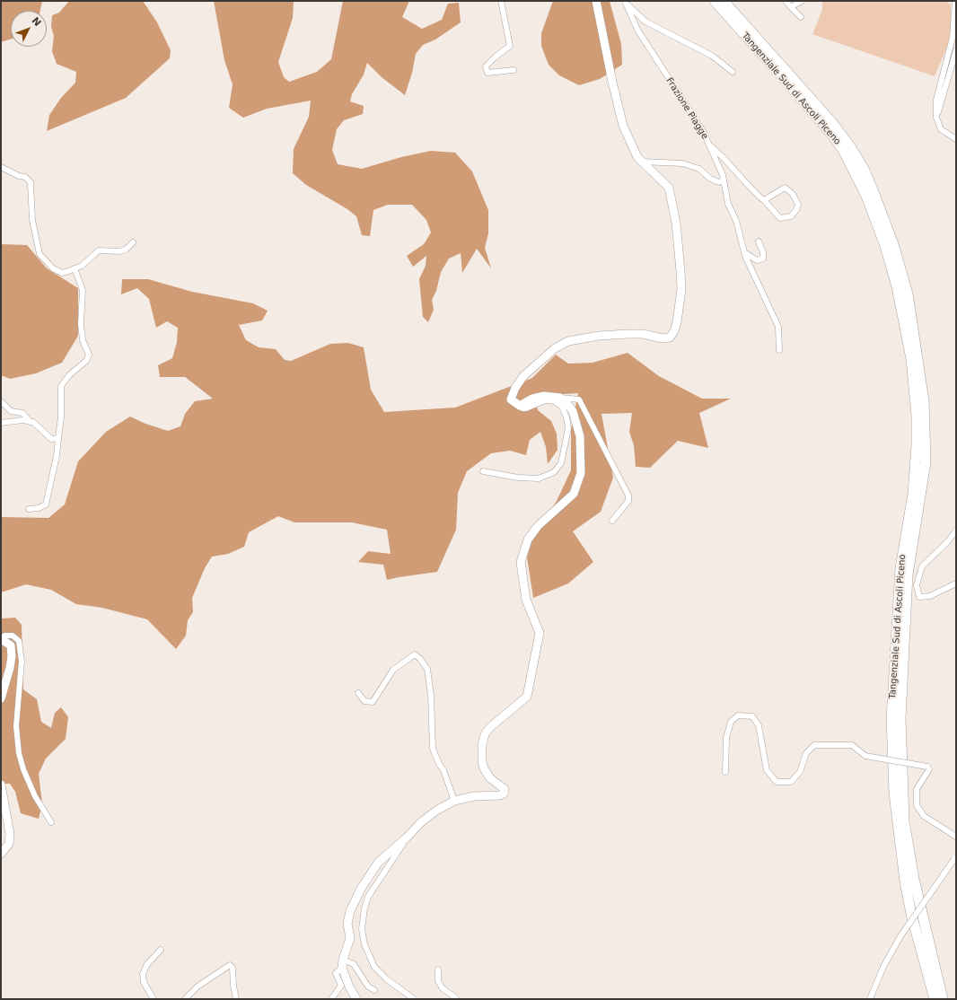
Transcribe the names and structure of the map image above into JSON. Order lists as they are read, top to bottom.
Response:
{
  "streets": {
    "highway": ["Tangenziale Sud di Ascoli Piceno"],
    "street": ["Frazione Piagge"]
  },
  "north": "top right"
}
